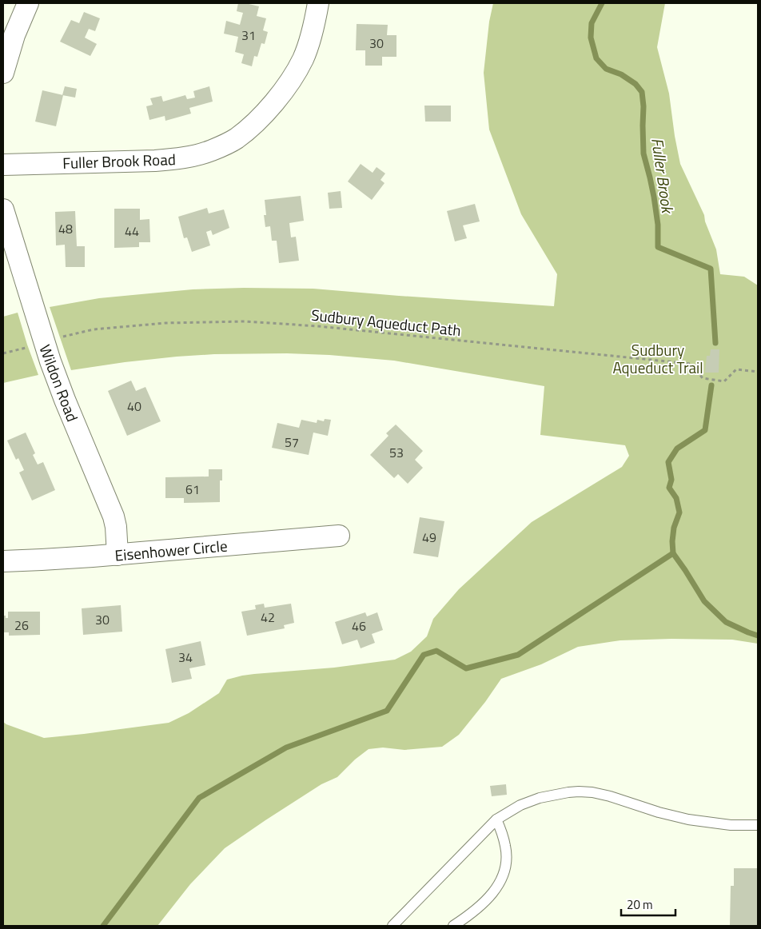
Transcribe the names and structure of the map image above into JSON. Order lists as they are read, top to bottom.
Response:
{
  "streets": {
    "street": ["Fuller Brook Road", "Wildon Road", "Eisenhower Circle"],
    "path": ["Sudbury Aqueduct Path"]
  },
  "crossings": [
    ["Sudbury Aqueduct Path", "Wildon Road"],
    ["Wildon Road", "Eisenhower Circle"]
  ],
  "water": ["Fuller Brook"],
  "parks": ["Sudbury Aqueduct Trail"],
  "house_numbers": [
    "31",
    "30",
    "48",
    "44",
    "40",
    "57",
    "53",
    "61",
    "49",
    "42",
    "30",
    "26",
    "46",
    "34"
  ],
  "scale_bar": "20 m"
}
